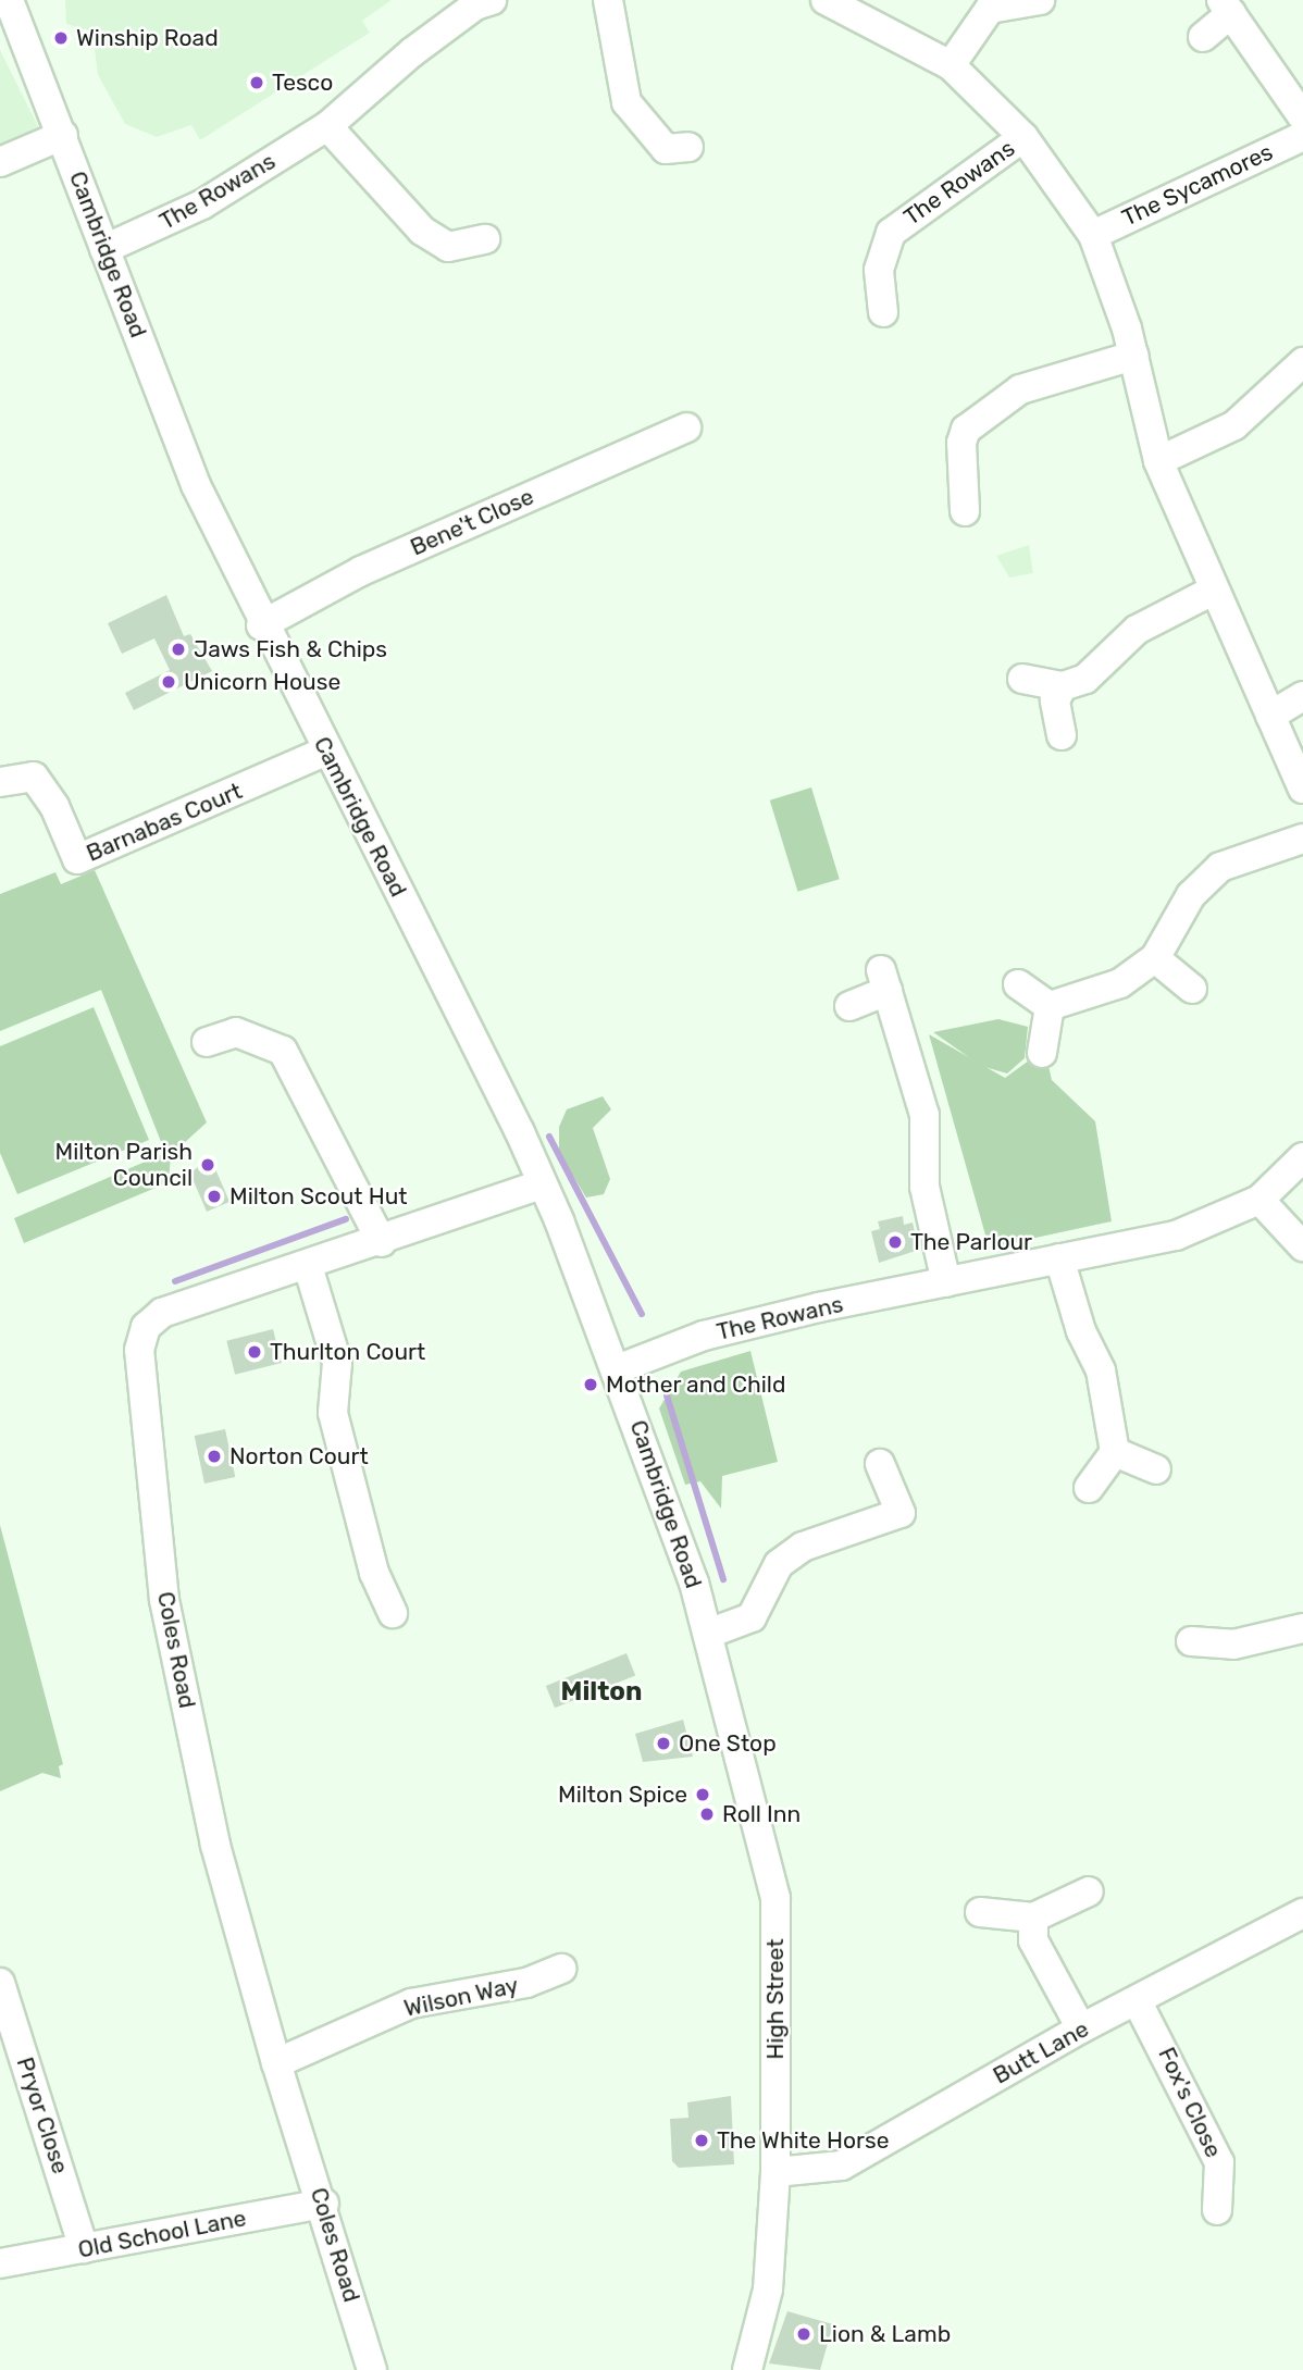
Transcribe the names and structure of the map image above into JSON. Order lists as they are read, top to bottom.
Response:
{
  "streets": {
    "street": [
      "The Rowans",
      "The Sycamores",
      "Cambridge Road",
      "Bene't Close",
      "Barnabas Court",
      "Coles Road",
      "Wilson Way",
      "High Street",
      "Butt Lane",
      "Fox's Close",
      "Pryor Close",
      "Old School Lane"
    ]
  },
  "crossings": [
    ["The Rowans", "The Sycamores"],
    ["The Rowans", "Cambridge Road"],
    ["Cambridge Road", "Bene't Close"],
    ["Cambridge Road", "Barnabas Court"],
    ["Cambridge Road", "Coles Road"],
    ["Cambridge Road", "High Street"],
    ["Coles Road", "Wilson Way"],
    ["Coles Road", "Old School Lane"],
    ["High Street", "Butt Lane"],
    ["Butt Lane", "Fox's Close"],
    ["Pryor Close", "Old School Lane"]
  ],
  "districts": ["Milton"],
  "places": [
    "Winship Road",
    "Tesco",
    "Jaws Fish & Chips",
    "Unicorn House",
    "Milton Parish Council",
    "Milton Scout Hut",
    "The Parlour",
    "Thurlton Court",
    "Mother and Child",
    "Norton Court",
    "One Stop",
    "Milton Spice",
    "Roll Inn",
    "The White Horse",
    "Lion & Lamb"
  ]
}
